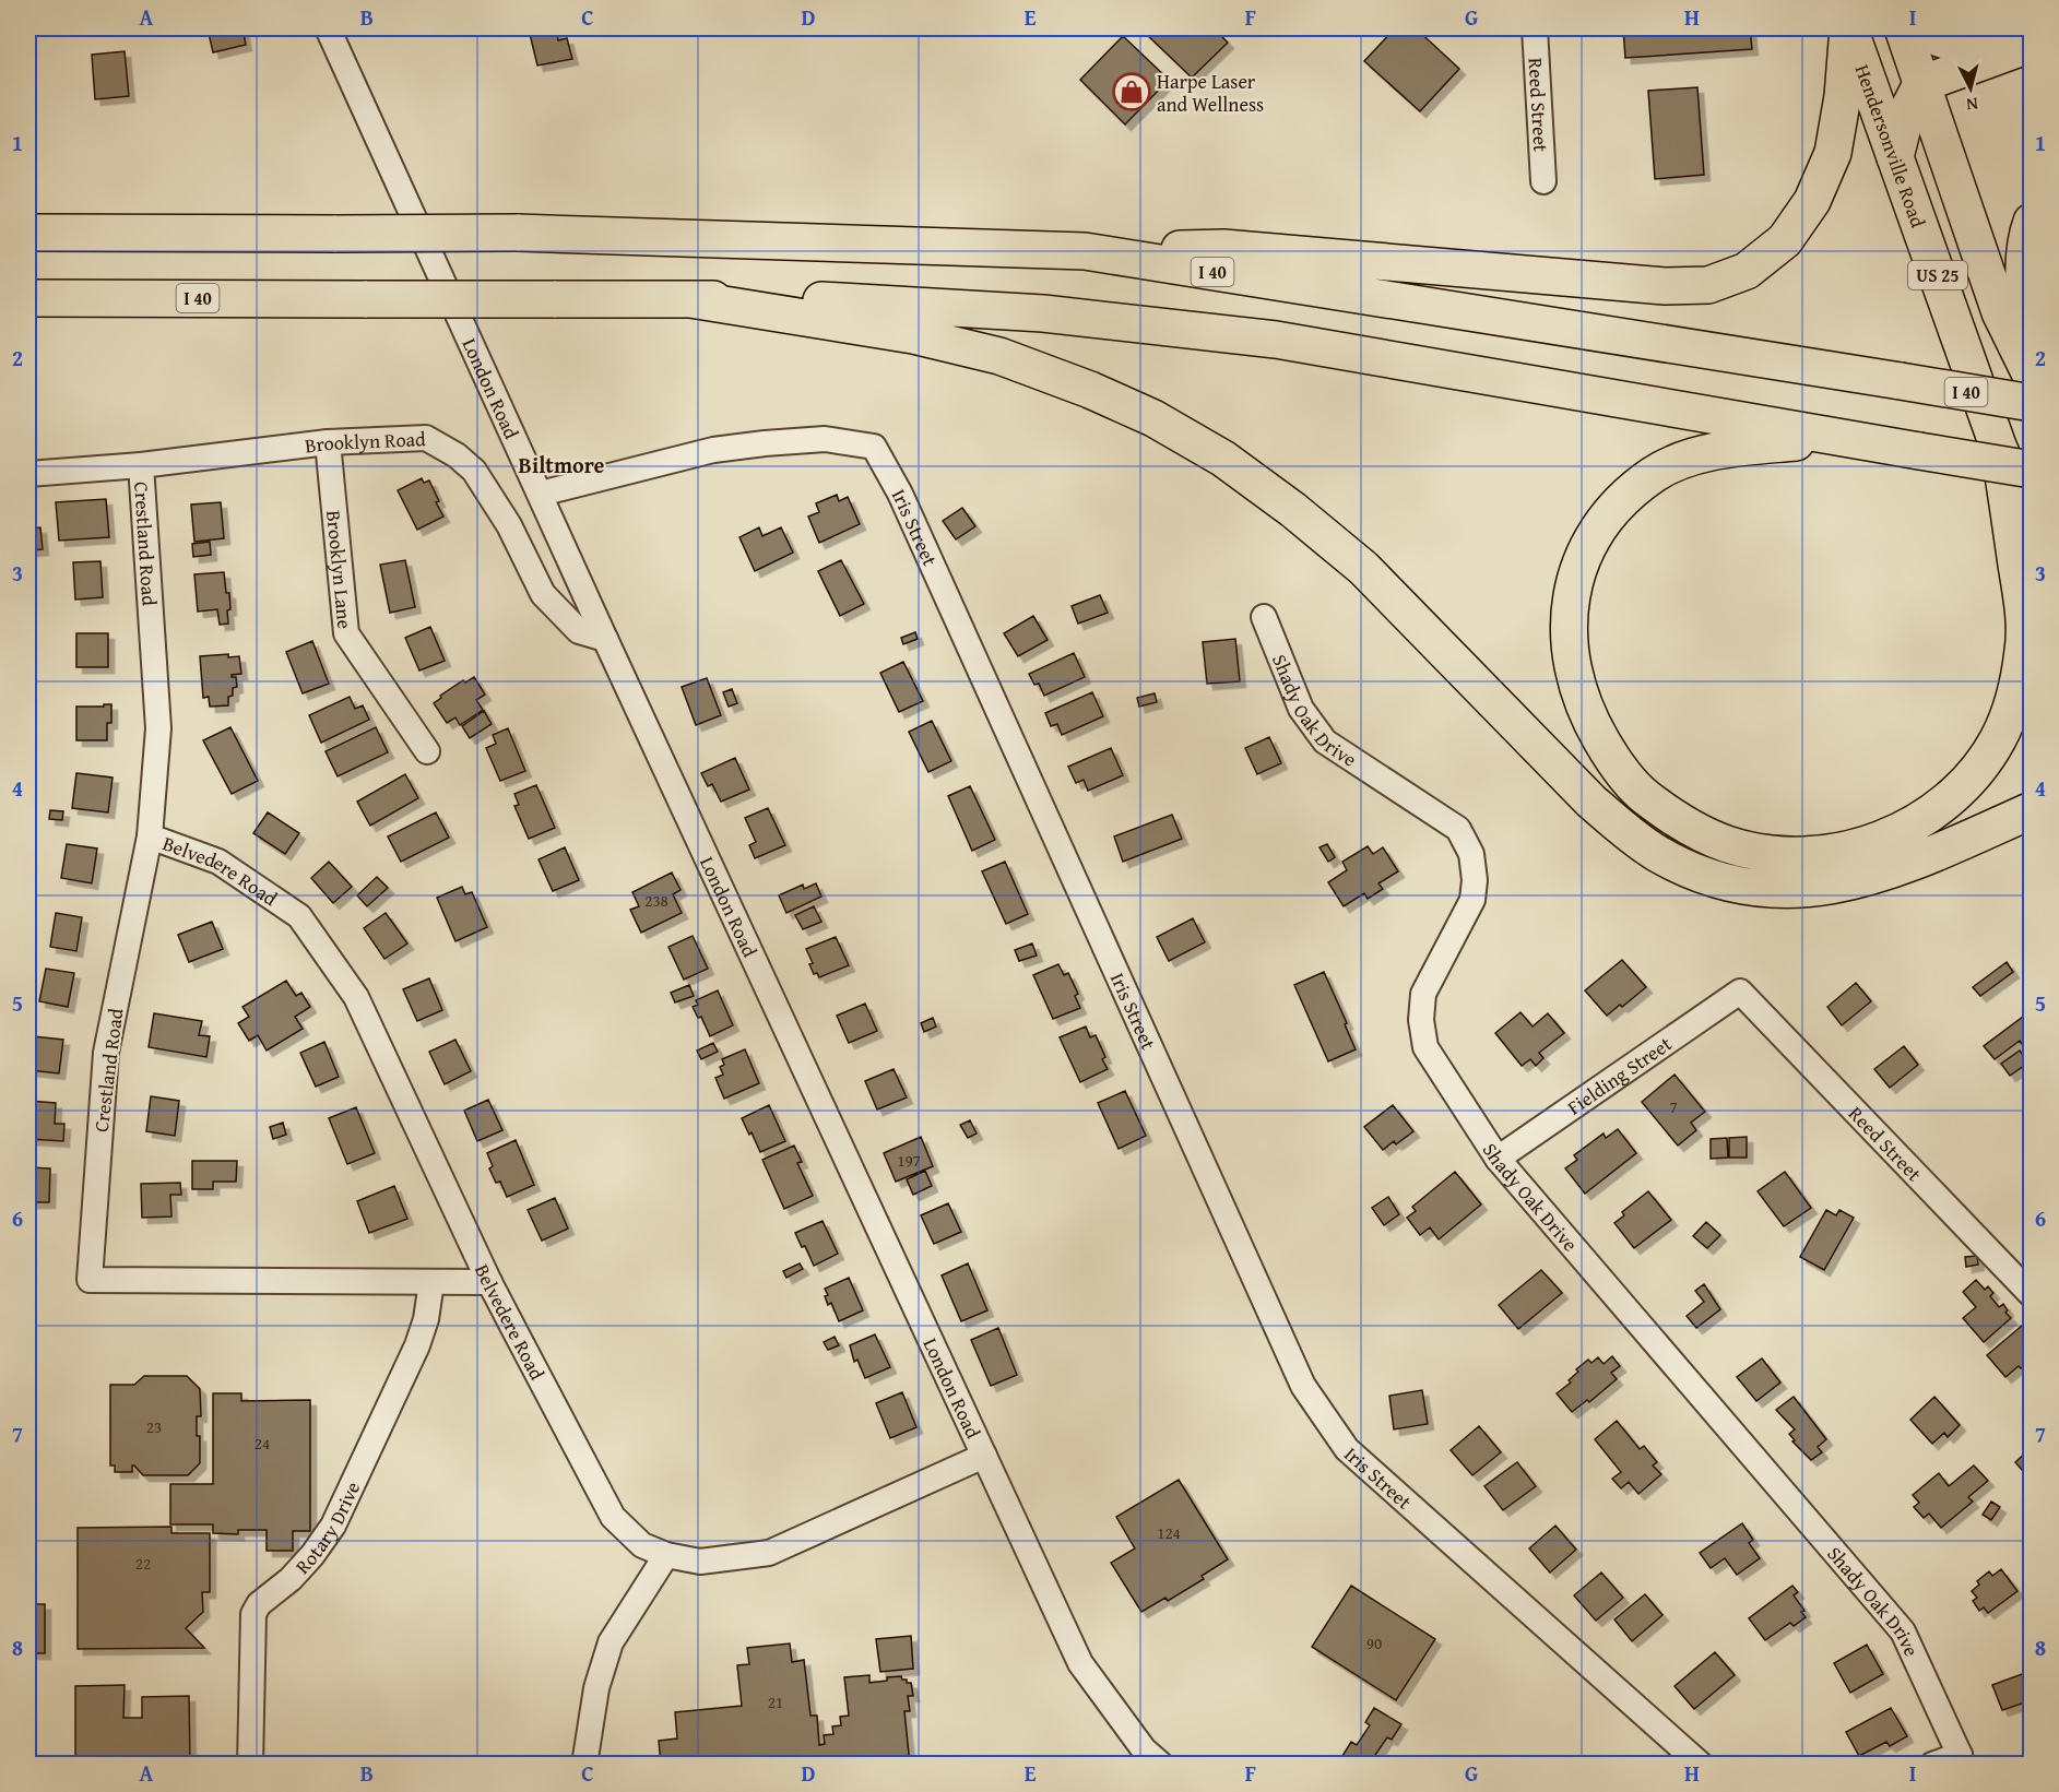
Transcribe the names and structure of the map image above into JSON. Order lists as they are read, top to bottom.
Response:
{
  "streets": {
    "main road": ["Hendersonville Road", "I 40", "US 25"],
    "street": [
      "Reed Street",
      "London Road",
      "Brooklyn Road",
      "Iris Street",
      "Crestland Road",
      "Brooklyn Lane",
      "Shady Oak Drive",
      "Belvedere Road",
      "Fielding Street",
      "Rotary Drive"
    ]
  },
  "crossings": [
    ["Reed Street", "Fielding Street"],
    ["London Road", "Brooklyn Road"],
    ["London Road", "Iris Street"],
    ["London Road", "Belvedere Road"],
    ["Brooklyn Road", "Crestland Road"],
    ["Brooklyn Road", "Brooklyn Lane"],
    ["Crestland Road", "Belvedere Road"],
    ["Crestland Road", "Rotary Drive"],
    ["Shady Oak Drive", "Fielding Street"]
  ],
  "districts": ["Biltmore"],
  "places": {
    "shop": ["Harpe Laser and Wellness"]
  },
  "house_numbers": [
    "238",
    "7",
    "197",
    "23",
    "24",
    "124",
    "22",
    "90",
    "21"
  ],
  "north": "bottom",
  "grid": {
    "columns": [
      "A",
      "B",
      "C",
      "D",
      "E",
      "F",
      "G",
      "H",
      "I"
    ],
    "rows": [
      "1",
      "2",
      "3",
      "4",
      "5",
      "6",
      "7",
      "8"
    ]
  }
}
